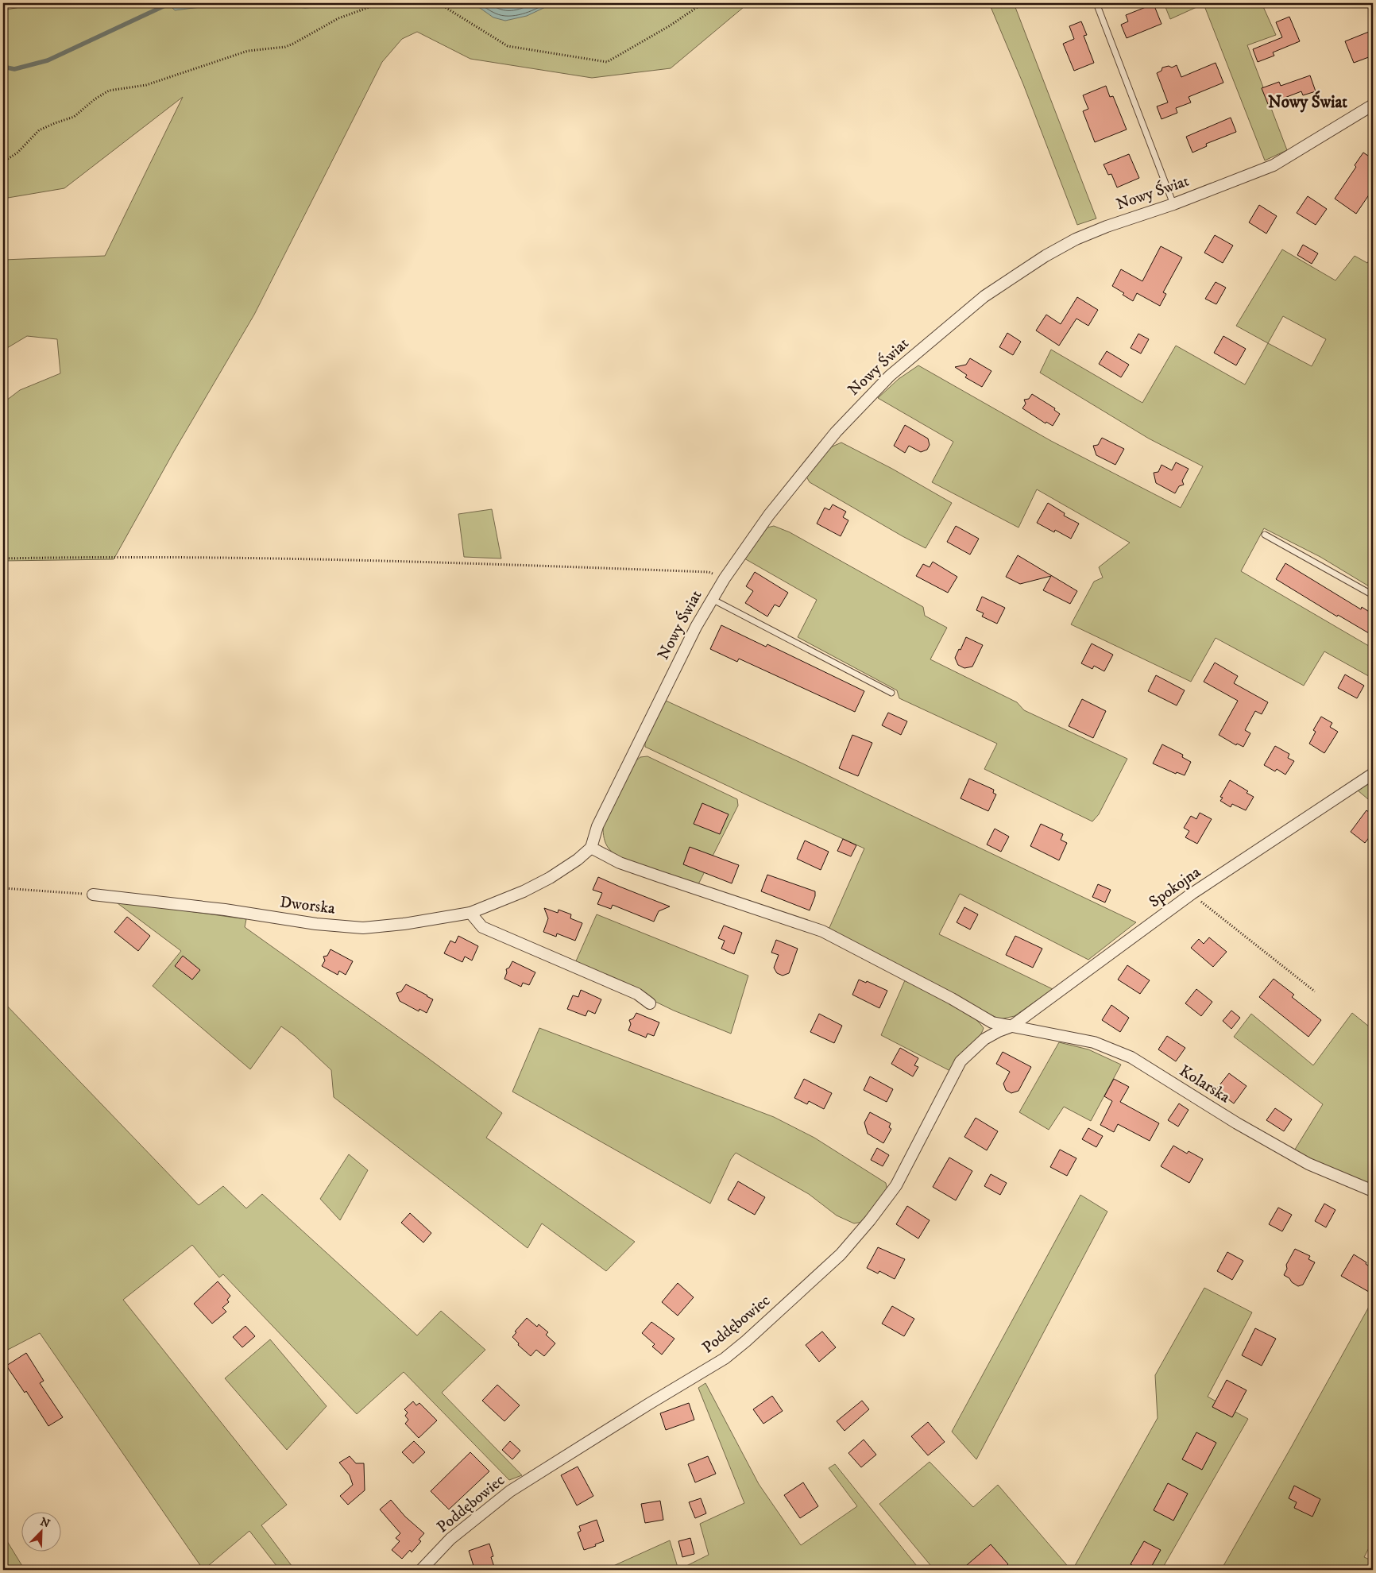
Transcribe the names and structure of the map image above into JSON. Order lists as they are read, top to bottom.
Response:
{
  "streets": {
    "street": [
      "Nowy Świat",
      "Spokojna",
      "Dworska",
      "Kolarska",
      "Poddębowiec"
    ]
  },
  "crossings": [
    ["Nowy Świat", "Dworska"],
    ["Nowy Świat", "Kolarska"],
    ["Spokojna", "Kolarska"],
    ["Spokojna", "Poddębowiec"],
    ["Dworska", "Kolarska"]
  ],
  "districts": ["Nowy Świat"],
  "north": "top right"
}
